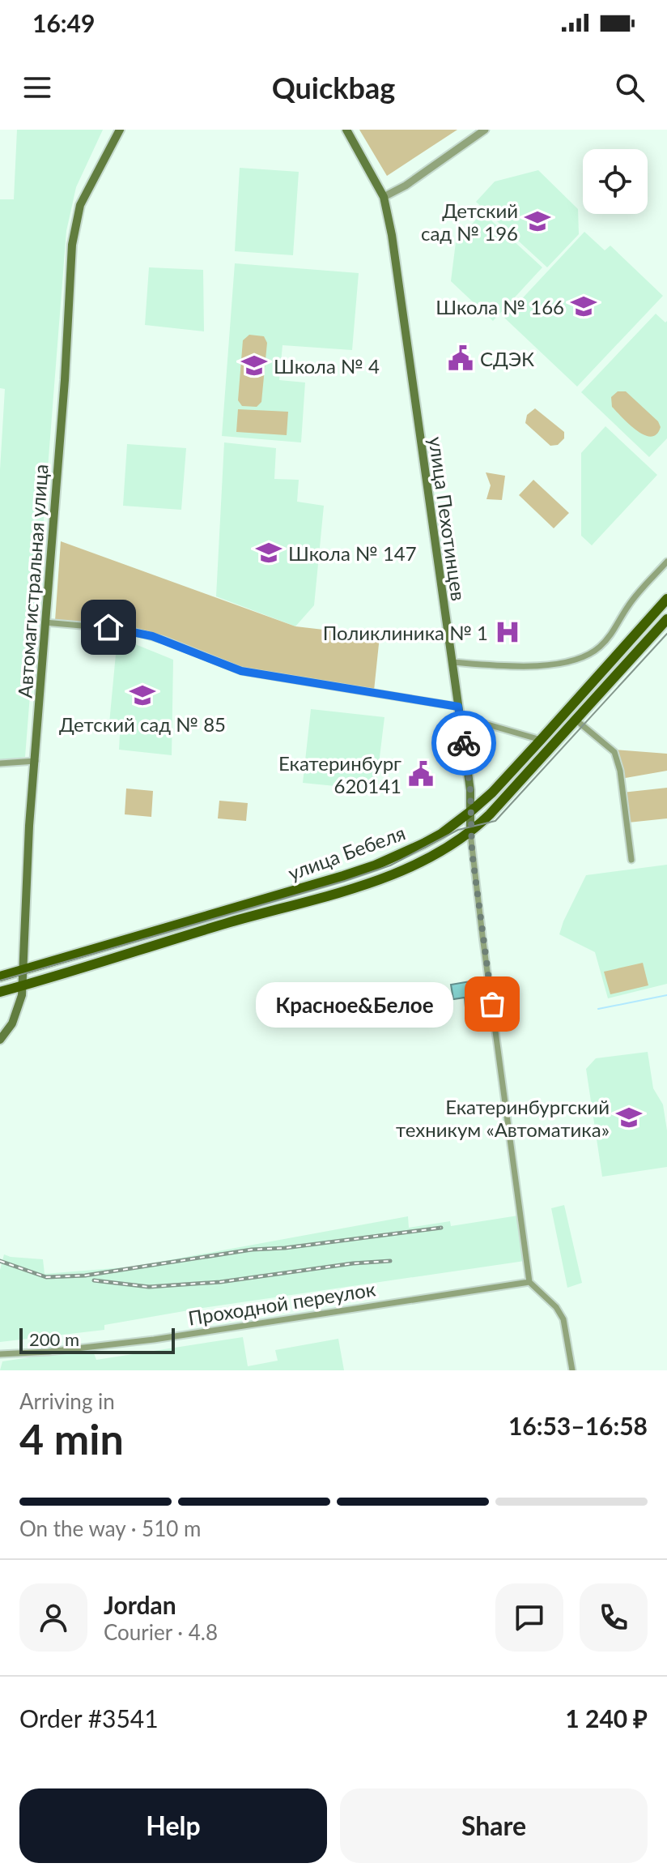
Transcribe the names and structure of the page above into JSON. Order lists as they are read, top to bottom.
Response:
{
  "streets": {
    "main road": ["улица Пехотинцев", "Автомагистральная улица", "улица Бебеля"],
    "street": ["Проходной переулок"]
  },
  "crossings": [
    ["улица Пехотинцев", "улица Бебеля"],
    ["улица Пехотинцев", "Проходной переулок"],
    ["Автомагистральная улица", "улица Бебеля"]
  ],
  "places": {
    "school or university": [
      "Детский сад № 196",
      "Школа № 166",
      "Школа № 4",
      "Школа № 147",
      "Детский сад № 85",
      "Екатеринбургский техникум «Автоматика»"
    ],
    "public building": ["СДЭК", "Екатеринбург 620141"],
    "hospital": ["Поликлиника № 1"],
    "other": ["Красное&Белое"]
  },
  "scale_bar": "200 m",
  "page": {
    "status": "16:49",
    "header": "Quickbag",
    "bubble": "Красное&Белое",
    "scale": "200 m",
    "heading": ["4 min", "Arriving in", "16:53–16:58"],
    "panel": [
      "Jordan",
      "Courier · 4.8",
      "Order #3541",
      "1 240 ₽"
    ],
    "bar": "On the way · 510 m",
    "buttons": ["Help", "Share"]
  }
}
